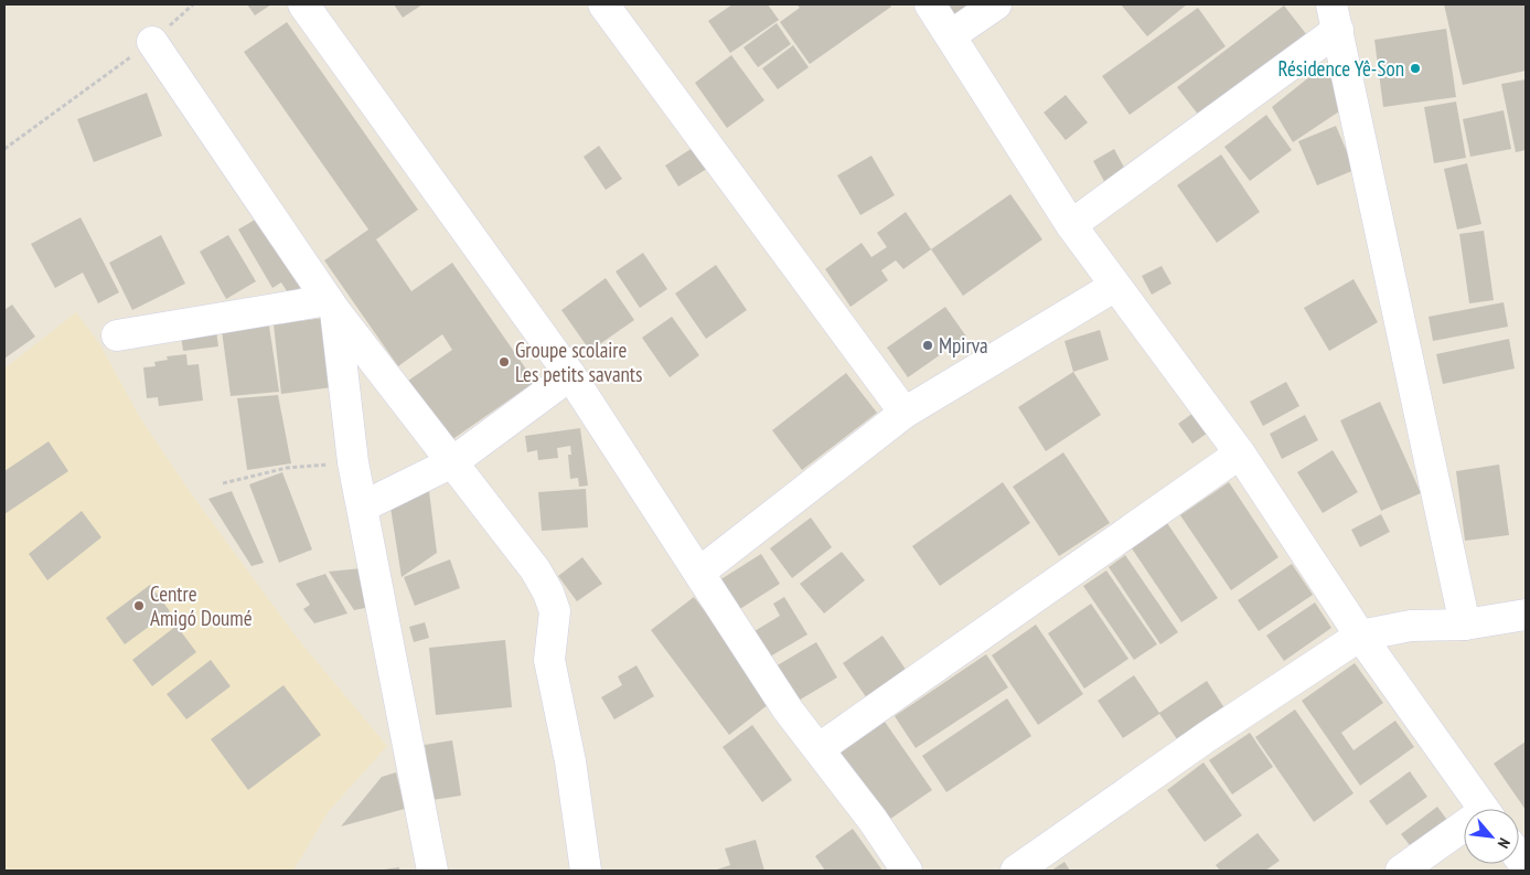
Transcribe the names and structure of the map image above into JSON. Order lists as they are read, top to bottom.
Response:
{
  "places": [
    "Résidence Yê-Son",
    "Mpirva",
    "Groupe scolaire Les petits savants",
    "Centre Amigó Doumé"
  ],
  "north": "bottom right"
}
